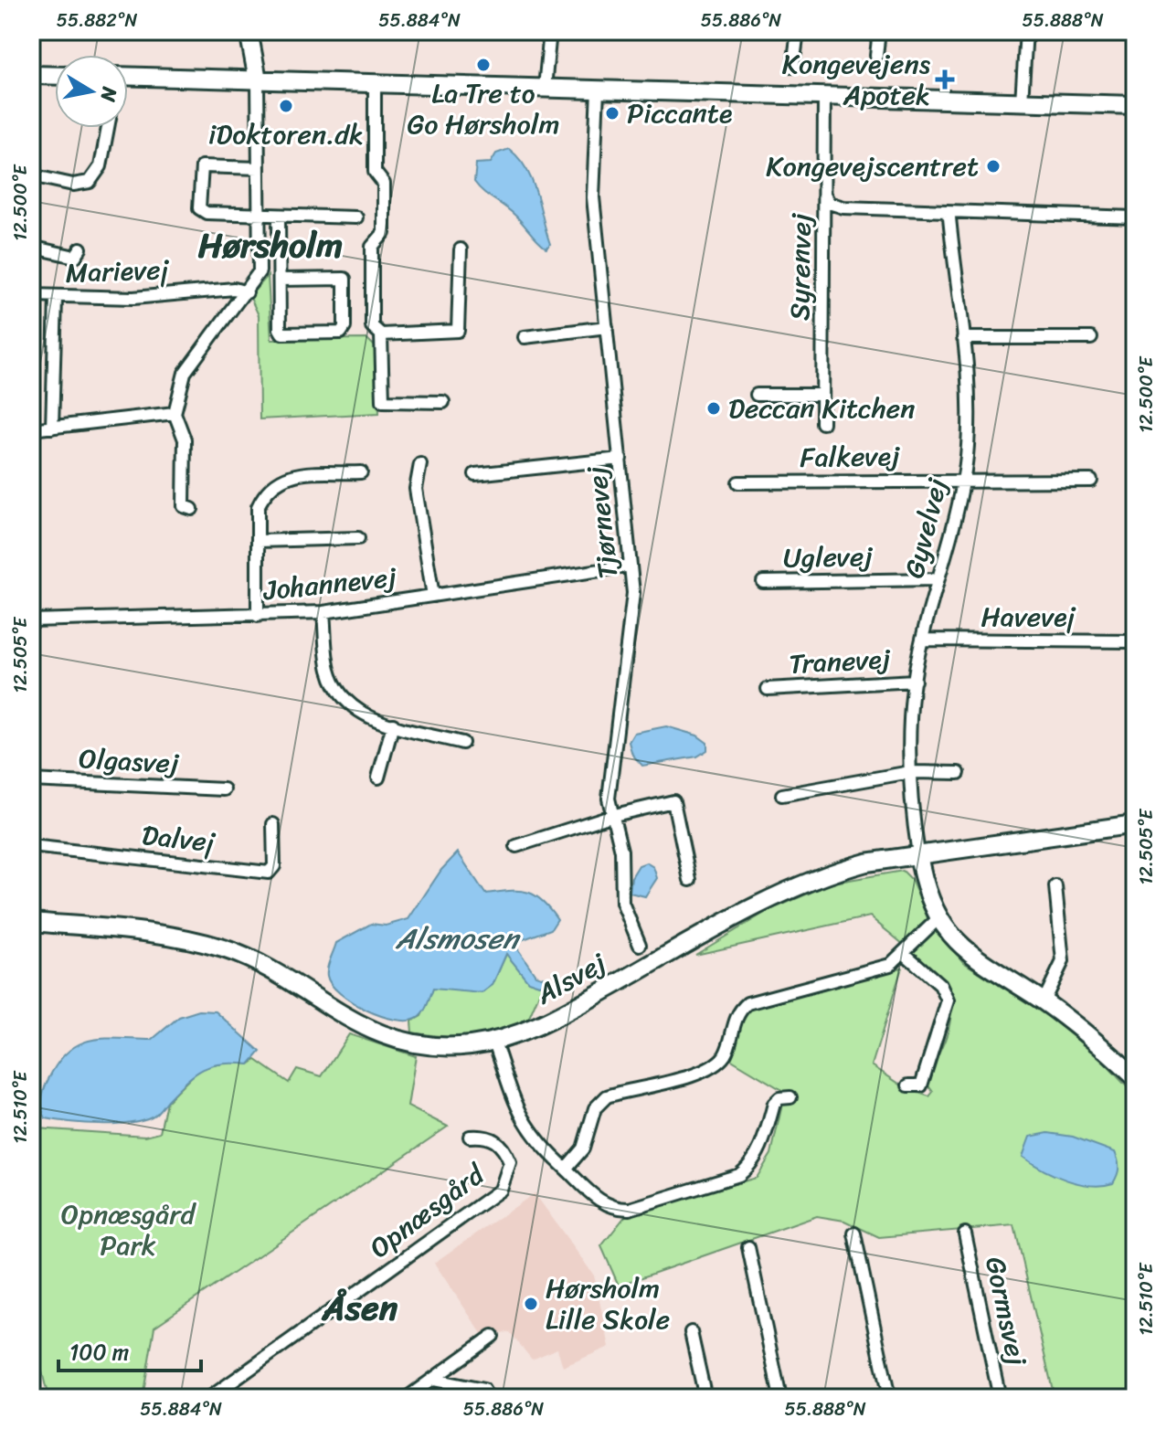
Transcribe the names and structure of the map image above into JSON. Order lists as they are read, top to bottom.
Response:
{
  "streets": {
    "street": [
      "Syrenvej",
      "Marievej",
      "Falkevej",
      "Tjørnevej",
      "Gyvelvej",
      "Uglevej",
      "Johannevej",
      "Havevej",
      "Tranevej",
      "Olgasvej",
      "Dalvej",
      "Alsvej",
      "Opnæsgård",
      "Gormsvej"
    ]
  },
  "crossings": [
    ["Falkevej", "Gyvelvej"],
    ["Tjørnevej", "Johannevej"],
    ["Gyvelvej", "Uglevej"],
    ["Gyvelvej", "Havevej"],
    ["Gyvelvej", "Tranevej"],
    ["Gyvelvej", "Alsvej"]
  ],
  "districts": ["Hørsholm", "Åsen"],
  "water": ["Alsmosen"],
  "parks": ["Opnæsgård Park"],
  "places": {
    "other": [
      "La Tre to Go Hørsholm",
      "iDoktoren.dk",
      "Piccante",
      "Kongevejscentret",
      "Deccan Kitchen",
      "Hørsholm Lille Skole"
    ],
    "health": ["Kongevejens Apotek"]
  },
  "scale_bar": "100 m",
  "north": "right",
  "coordinates": [
    "55.882°N",
    "55.884°N",
    "55.886°N",
    "55.888°N",
    "12.500°E",
    "12.505°E",
    "12.510°E"
  ]
}
